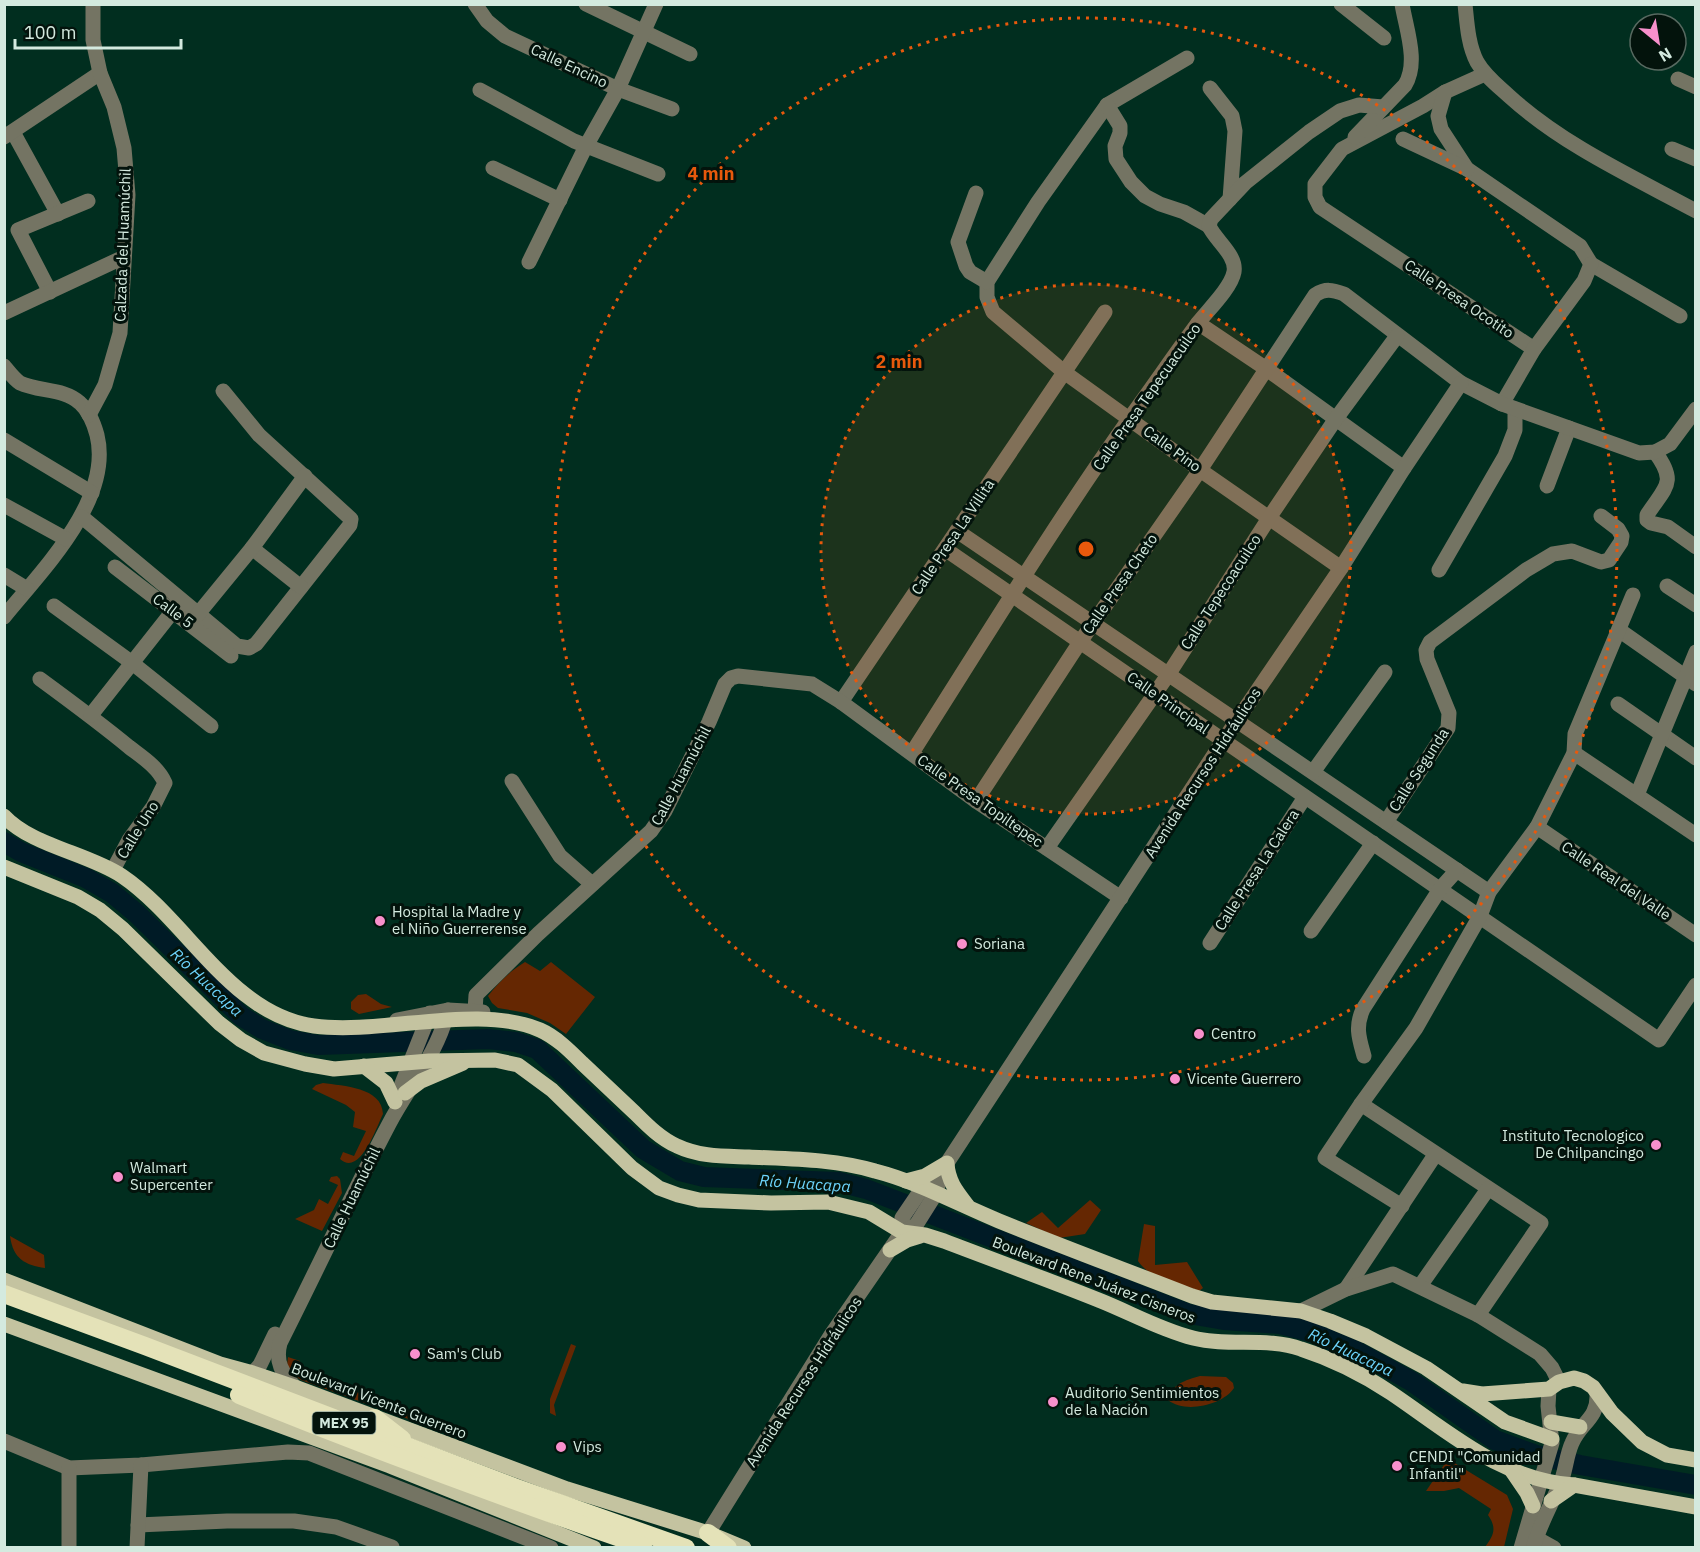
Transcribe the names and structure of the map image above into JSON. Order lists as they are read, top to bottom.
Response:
{
  "streets": {
    "highway": ["Boulevard Vicente Guerrero", "MEX 95"],
    "main road": ["Boulevard Rene Juárez Cisneros"],
    "street": [
      "Calle Encino",
      "Calzada del Huamúchil",
      "Calle Presa Ocotito",
      "Calle Presa Tepecuacuilco",
      "Calle Pino",
      "Calle Presa La Villita",
      "Calle Presa Cheto",
      "Calle Tepecoacuilco",
      "Calle 5",
      "Calle Principal",
      "Calle Segunda",
      "Avenida Recursos Hidráulicos",
      "Calle Huamúchil",
      "Calle Presa Topiltepec",
      "Calle Uno",
      "Calle Presa La Calera",
      "Calle Real del Valle"
    ]
  },
  "crossings": [
    ["Calle Presa Tepecuacuilco", "Calle Pino"],
    ["Calle Presa Tepecuacuilco", "Calle Principal"],
    ["Calle Presa Tepecuacuilco", "Calle Presa Topiltepec"],
    ["Calle Pino", "Calle Presa La Villita"],
    ["Calle Pino", "Calle Presa Cheto"],
    ["Calle Pino", "Calle Tepecoacuilco"],
    ["Calle Pino", "Avenida Recursos Hidráulicos"],
    ["Calle Presa La Villita", "Calle Principal"],
    ["Calle Presa La Villita", "Calle Presa Topiltepec"],
    ["Calle Presa Cheto", "Calle Tepecoacuilco"],
    ["Calle Presa Cheto", "Calle Principal"],
    ["Calle Presa Cheto", "Calle Presa Topiltepec"],
    ["Calle Tepecoacuilco", "Calle Principal"],
    ["Calle Tepecoacuilco", "Calle Presa Topiltepec"],
    ["Calle Principal", "Calle Segunda"],
    ["Calle Principal", "Avenida Recursos Hidráulicos"],
    ["Calle Principal", "Calle Presa La Calera"],
    ["Avenida Recursos Hidráulicos", "Calle Presa Topiltepec"],
    ["Avenida Recursos Hidráulicos", "Boulevard Rene Juárez Cisneros"],
    ["Avenida Recursos Hidráulicos", "Boulevard Vicente Guerrero"],
    ["Calle Huamúchil", "Calle Presa Topiltepec"],
    ["Calle Huamúchil", "Boulevard Rene Juárez Cisneros"],
    ["Calle Huamúchil", "Boulevard Vicente Guerrero"]
  ],
  "water": ["Río Huacapa"],
  "places": [
    "Hospital la Madre y el Niño Guerrerense",
    "Soriana",
    "Centro",
    "Vicente Guerrero",
    "Instituto Tecnologico De Chilpancingo",
    "Walmart Supercenter",
    "Sam's Club",
    "Auditorio Sentimientos de la Nación",
    "Vips",
    "CENDI \"Comunidad Infantil\""
  ],
  "scale_bar": "100 m",
  "north": "bottom right",
  "rings": ["4 min", "2 min"]
}
